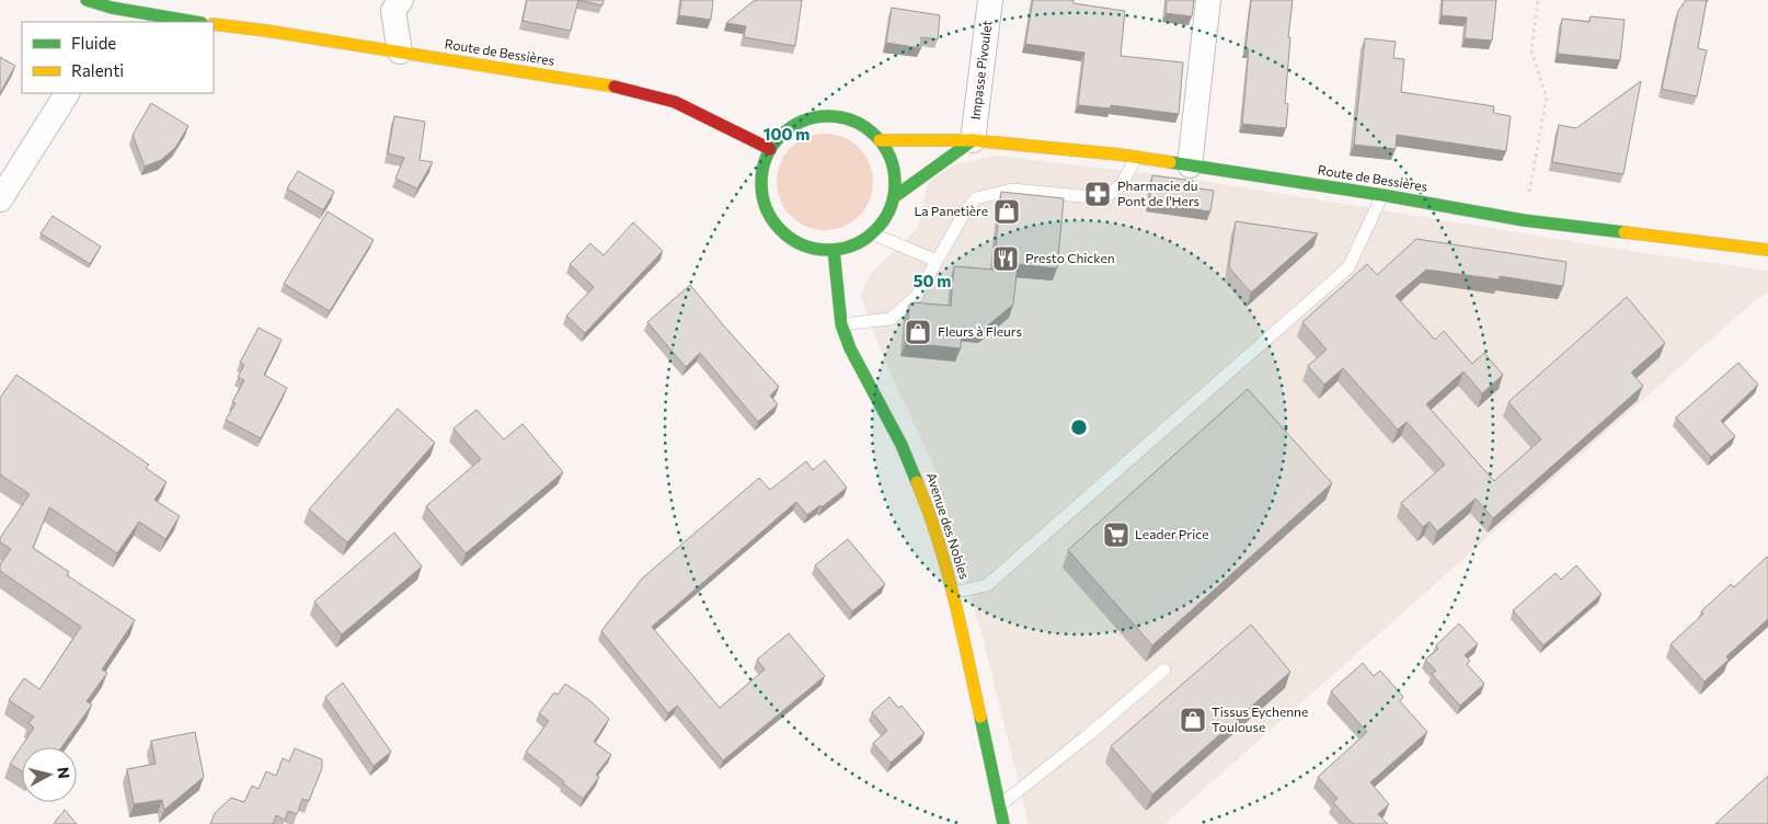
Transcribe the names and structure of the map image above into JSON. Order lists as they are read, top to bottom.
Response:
{
  "streets": {
    "main road": ["Route de Bessières", "Avenue des Nobles"],
    "street": ["Impasse Pivoulet"]
  },
  "crossings": [
    ["Route de Bessières", "Impasse Pivoulet"],
    ["Route de Bessières", "Avenue des Nobles"]
  ],
  "places": {
    "pharmacy": ["Pharmacie du Pont de l'Hers"],
    "shop": ["La Panetière", "Fleurs à Fleurs", "Tissus Eychenne Toulouse"],
    "restaurant": ["Presto Chicken"],
    "supermarket": ["Leader Price"]
  },
  "legend": ["Fluide", "Ralenti"],
  "north": "right",
  "rings": ["100 m", "50 m"]
}
